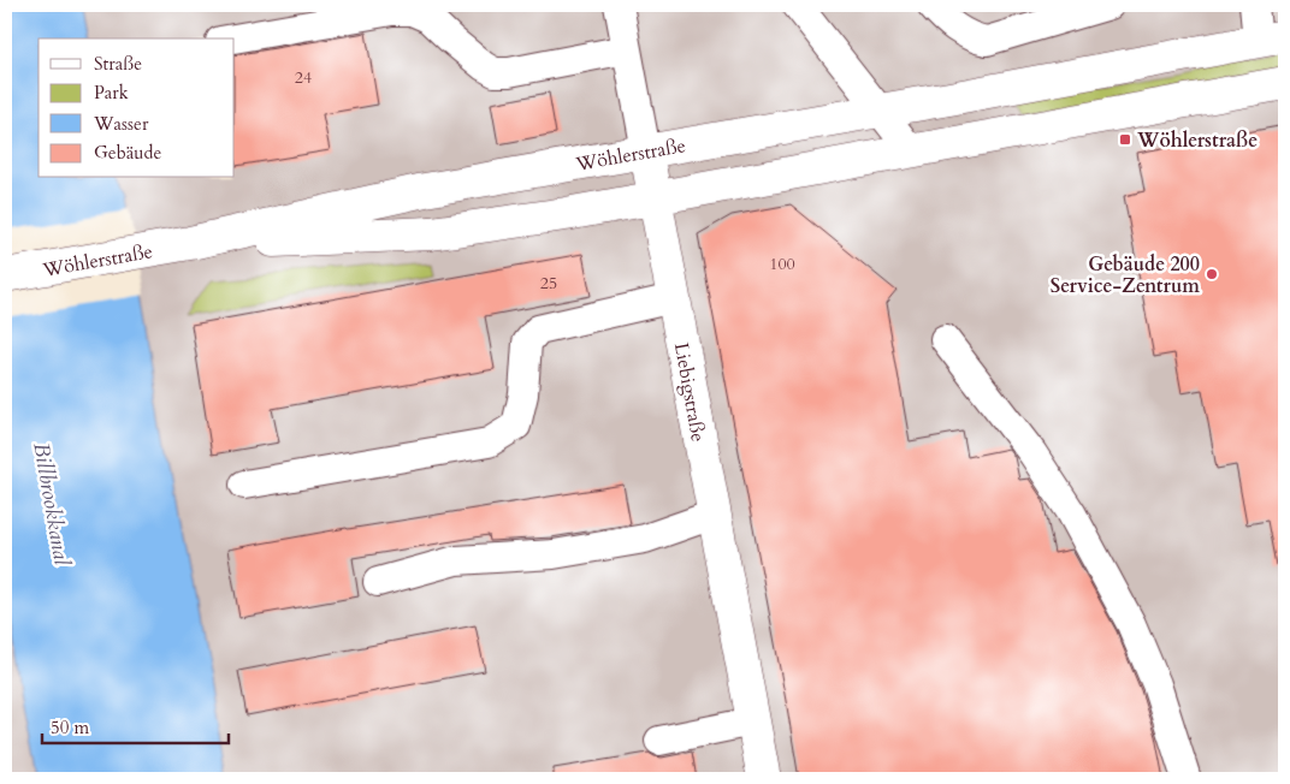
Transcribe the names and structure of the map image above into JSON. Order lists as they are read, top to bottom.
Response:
{
  "streets": {
    "main road": ["Wöhlerstraße", "Liebigstraße"]
  },
  "crossings": [
    ["Wöhlerstraße", "Liebigstraße"]
  ],
  "water": ["Billbrookkanal"],
  "places": {
    "transit": ["Wöhlerstraße"],
    "other": ["Gebäude 200 Service-Zentrum"]
  },
  "house_numbers": ["24", "100", "25"],
  "legend": [
    "Straße",
    "Park",
    "Wasser",
    "Gebäude"
  ],
  "scale_bar": "50 m"
}
